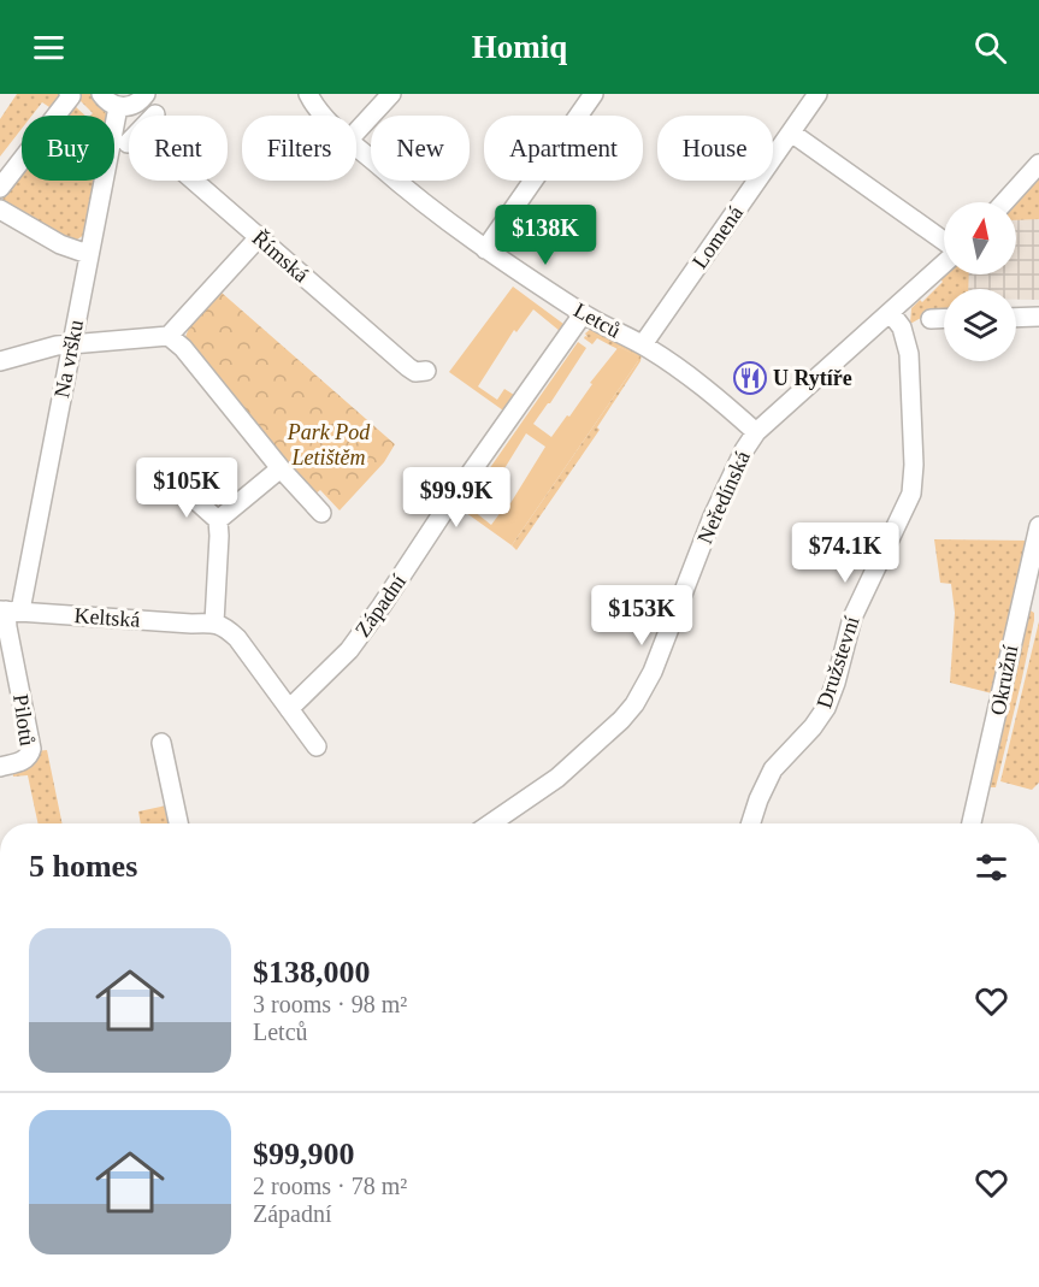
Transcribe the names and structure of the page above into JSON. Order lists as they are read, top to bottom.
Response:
{
  "streets": {
    "street": [
      "Lomená",
      "Římská",
      "Letců",
      "Na vršku",
      "Neředínská",
      "Západní",
      "Keltská",
      "Družstevní",
      "Okružní",
      "Pilotů"
    ]
  },
  "crossings": [
    ["Lomená", "Letců"],
    ["Letců", "Neředínská"],
    ["Letců", "Západní"],
    ["Na vršku", "Keltská"],
    ["Na vršku", "Pilotů"],
    ["Neředínská", "Družstevní"],
    ["Keltská", "Pilotů"]
  ],
  "parks": ["Park Pod Letištěm"],
  "places": {
    "restaurant": ["U Rytíře"]
  },
  "north": "top",
  "page": {
    "header": "Homiq",
    "chip": [
      "Buy",
      "Rent",
      "Filters",
      "New",
      "Apartment",
      "House"
    ],
    "price": [
      "$138K",
      "$105K",
      "$99.9K",
      "$74.1K",
      "$153K"
    ],
    "heading": "5 homes",
    "list": [
      {
        "name": "$138,000",
        "note": "3 rooms · 98 m² · Letců"
      },
      {
        "name": "$99,900",
        "note": "2 rooms · 78 m² · Západní"
      }
    ]
  }
}
